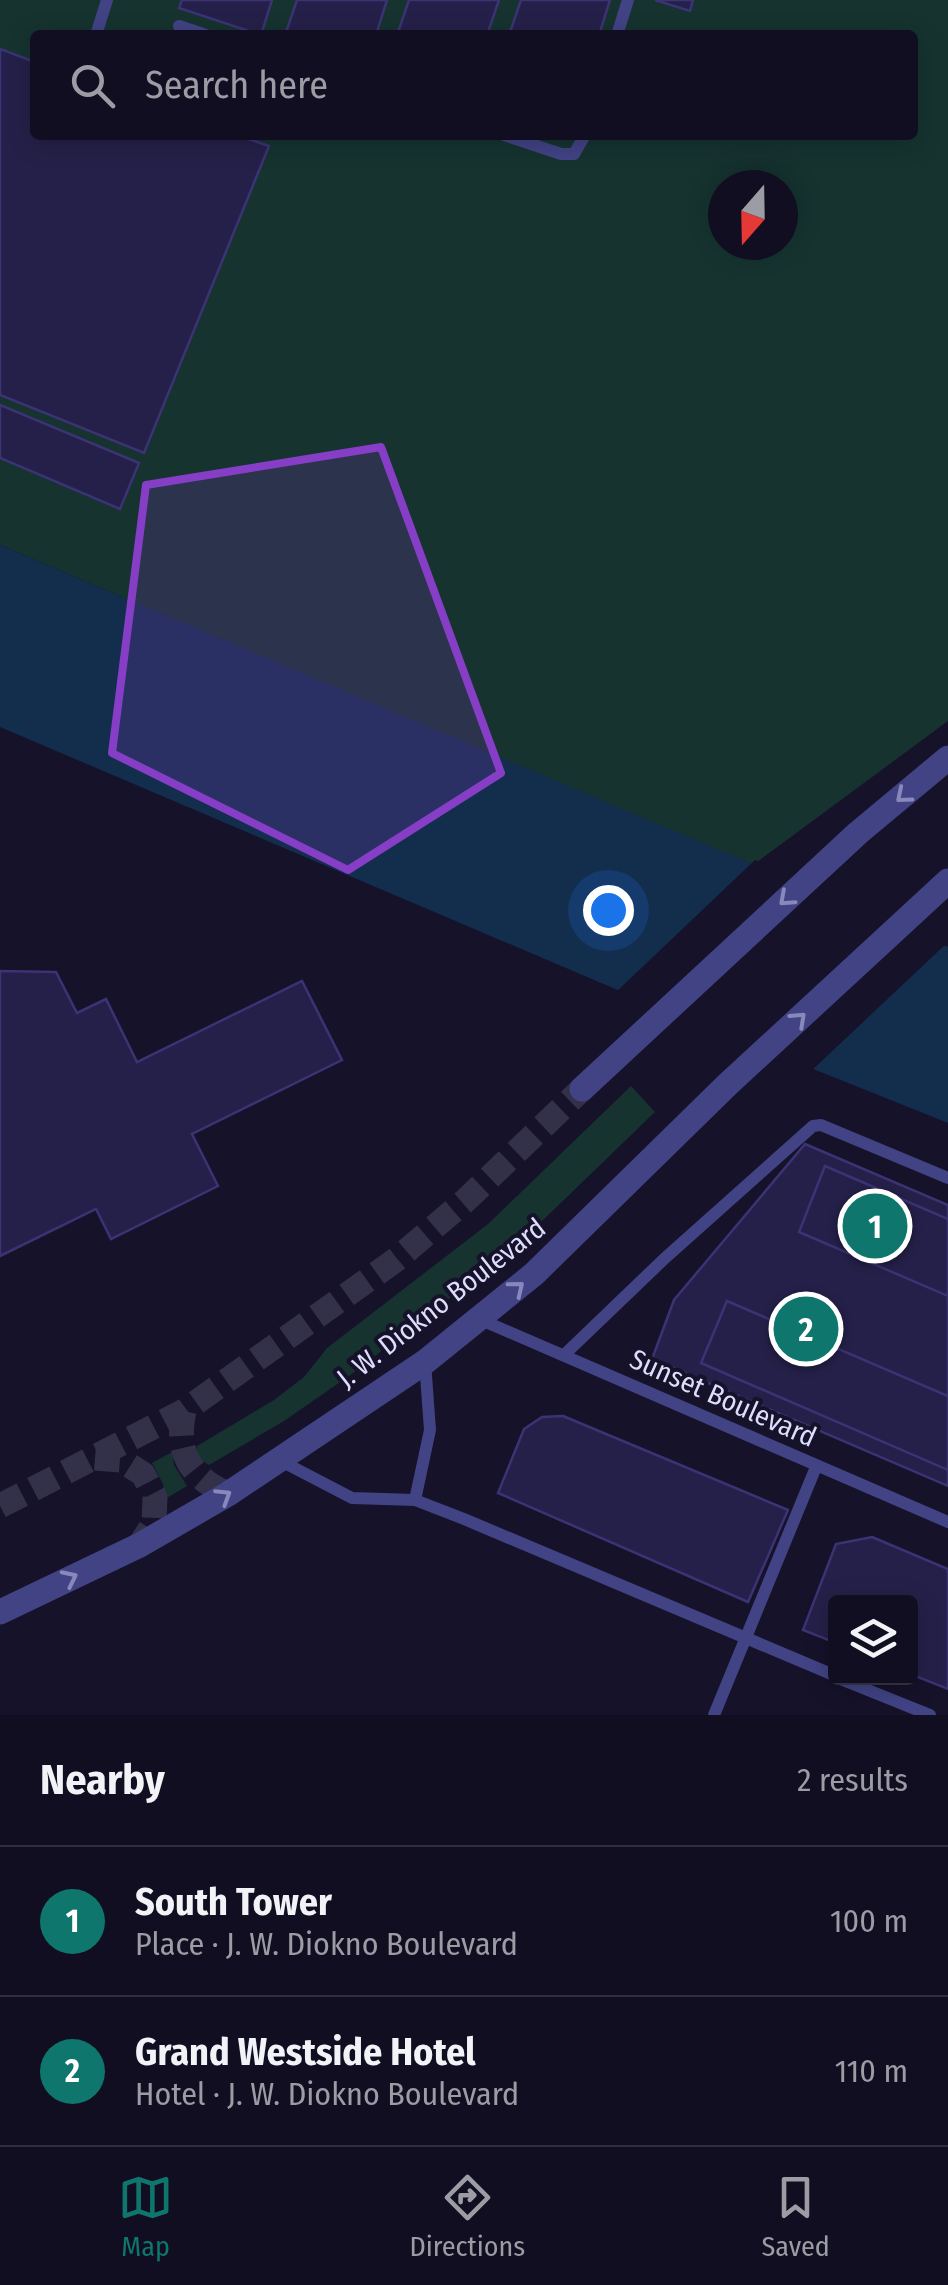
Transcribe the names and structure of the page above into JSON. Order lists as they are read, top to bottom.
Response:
{
  "streets": {
    "street": ["J. W. Diokno Boulevard"],
    "lane": ["Sunset Boulevard"]
  },
  "crossings": [
    ["J. W. Diokno Boulevard", "Sunset Boulevard"]
  ],
  "north": "bottom",
  "page": {
    "search": "Search here",
    "pins": ["1", "2"],
    "heading": ["Nearby", "2 results"],
    "list": [
      {
        "mark": "1",
        "name": "South Tower",
        "note": "Place · J. W. Diokno Boulevard",
        "value": "100 m"
      },
      {
        "mark": "2",
        "name": "Grand Westside Hotel",
        "note": "Hotel · J. W. Diokno Boulevard",
        "value": "110 m"
      }
    ],
    "nav": ["Map", "Directions", "Saved"]
  }
}
